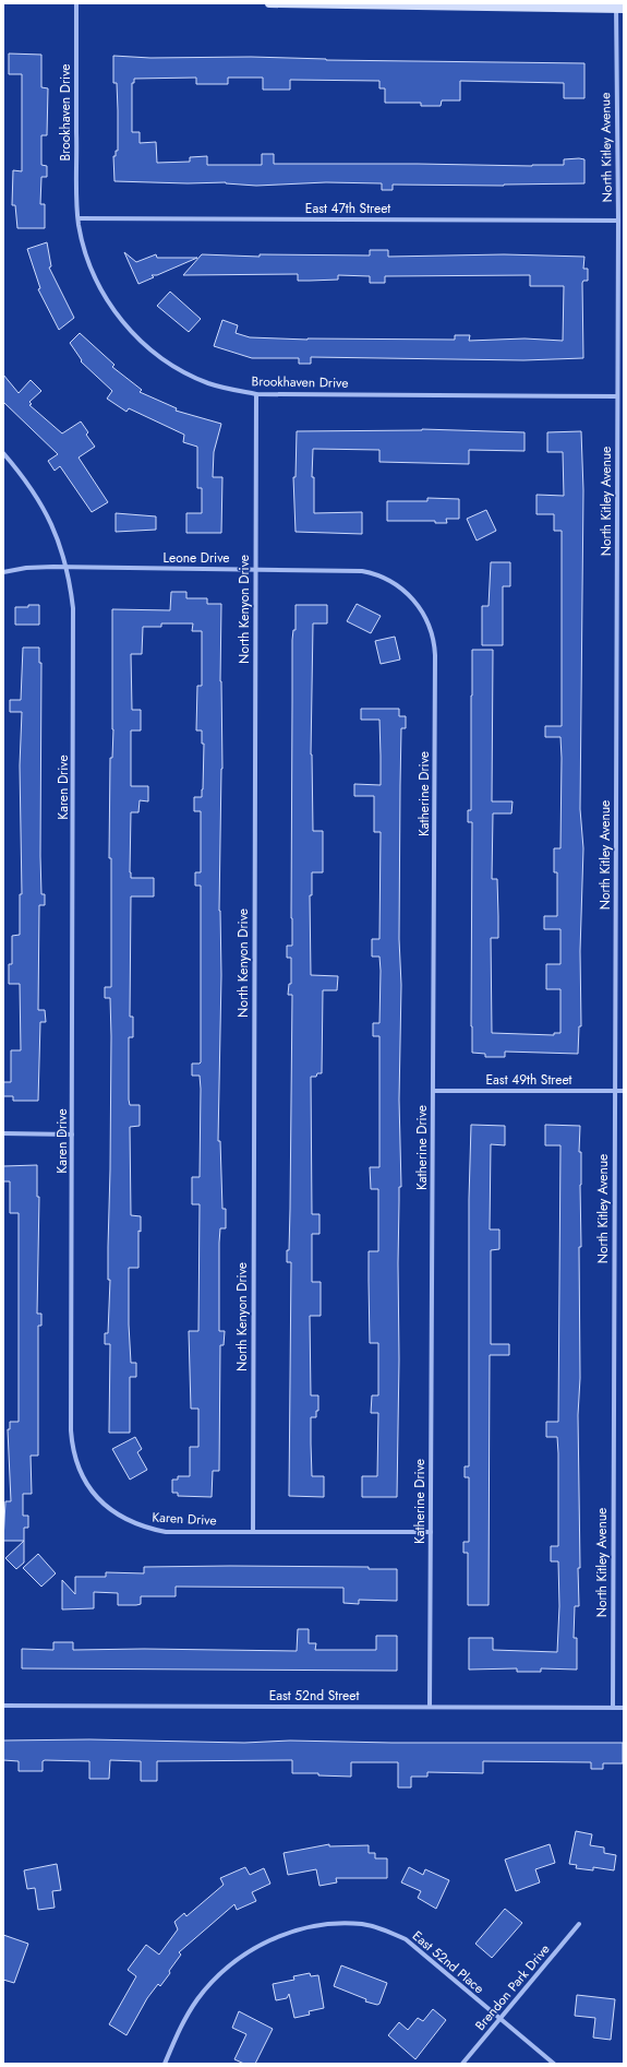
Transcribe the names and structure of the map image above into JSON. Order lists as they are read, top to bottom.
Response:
{
  "streets": {
    "street": [
      "Brookhaven Drive",
      "North Kitley Avenue",
      "East 47th Street",
      "Leone Drive",
      "North Kenyon Drive",
      "Karen Drive",
      "Katherine Drive",
      "East 49th Street",
      "East 52nd Street",
      "East 52nd Place",
      "Brendon Park Drive"
    ]
  },
  "crossings": [
    ["Brookhaven Drive", "North Kitley Avenue"],
    ["Brookhaven Drive", "East 47th Street"],
    ["Brookhaven Drive", "North Kenyon Drive"],
    ["North Kitley Avenue", "East 47th Street"],
    ["North Kitley Avenue", "East 49th Street"],
    ["North Kitley Avenue", "East 52nd Street"],
    ["Leone Drive", "North Kenyon Drive"],
    ["Leone Drive", "Karen Drive"],
    ["Leone Drive", "Katherine Drive"],
    ["North Kenyon Drive", "Karen Drive"],
    ["Karen Drive", "Katherine Drive"],
    ["Katherine Drive", "East 49th Street"],
    ["Katherine Drive", "East 52nd Street"],
    ["East 52nd Place", "Brendon Park Drive"]
  ]
}
